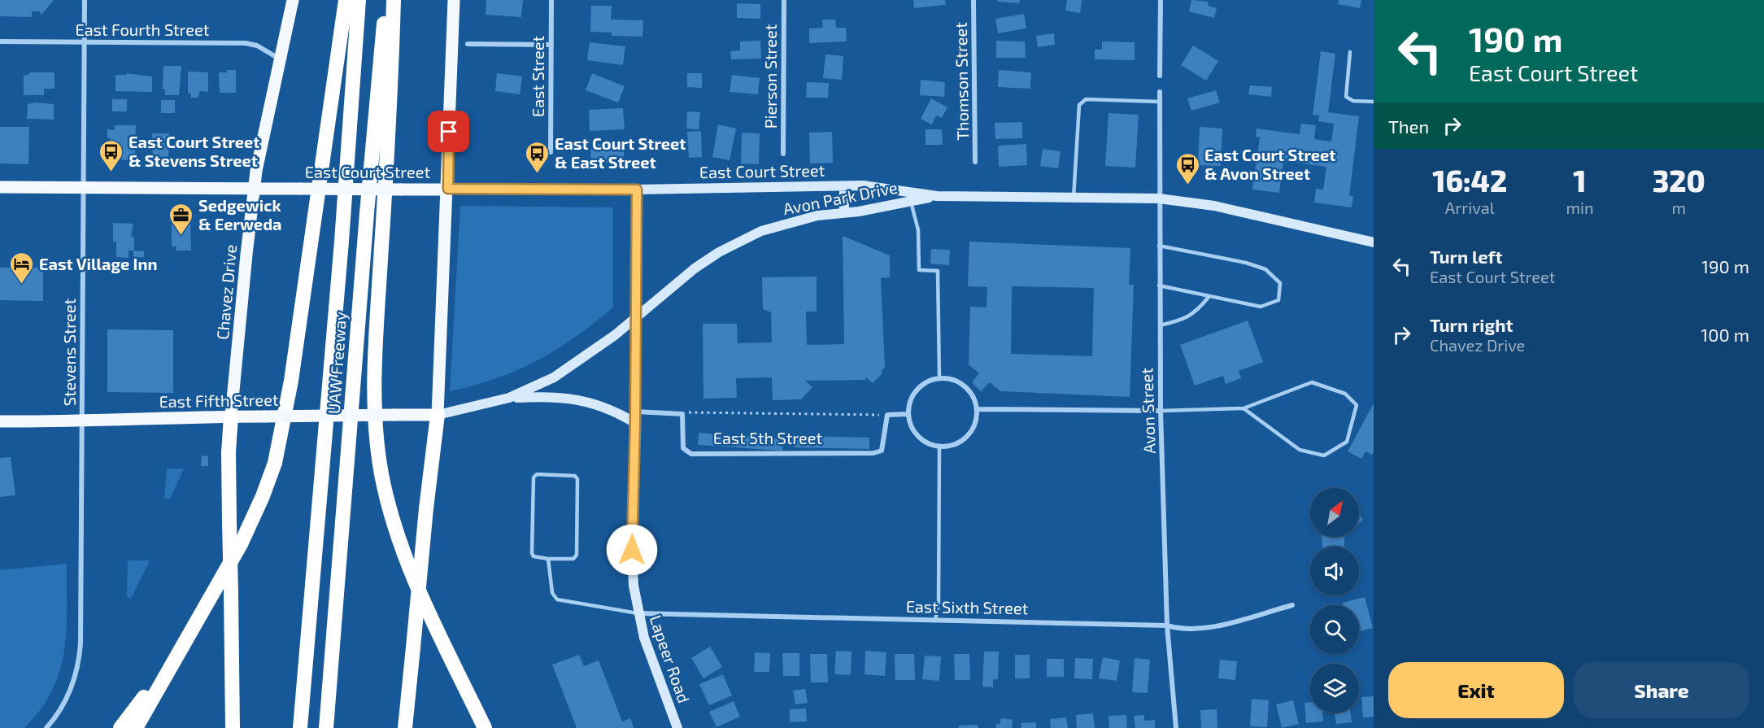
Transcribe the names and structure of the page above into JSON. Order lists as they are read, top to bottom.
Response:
{
  "streets": {
    "highway": ["UAW Freeway"],
    "main road": [
      "East Court Street",
      "Avon Park Drive",
      "Chavez Drive",
      "East Fifth Street",
      "Lapeer Road"
    ],
    "street": [
      "East Fourth Street",
      "East Street",
      "Pierson Street",
      "Thomson Street",
      "Stevens Street",
      "Avon Street",
      "East 5th Street",
      "East Sixth Street"
    ]
  },
  "crossings": [
    ["East Fourth Street", "Chavez Drive"],
    ["East Fourth Street", "Stevens Street"],
    ["East Court Street", "Avon Park Drive"],
    ["East Court Street", "Chavez Drive"],
    ["East Court Street", "Stevens Street"],
    ["East Court Street", "Avon Street"],
    ["East Court Street", "Lapeer Road"],
    ["Avon Park Drive", "Lapeer Road"],
    ["Chavez Drive", "East Fifth Street"],
    ["Stevens Street", "East Fifth Street"],
    ["Avon Street", "East Sixth Street"],
    ["East Sixth Street", "Lapeer Road"]
  ],
  "places": {
    "bus stop": ["East Court Street & Stevens Street", "East Court Street & East Street", "East Court Street & Avon Street"],
    "office": ["Sedgewick & Eerweda"],
    "hotel": ["East Village Inn"]
  },
  "north": "top right",
  "page": {
    "turn": ["190 m", "East Court Street"],
    "then": "Then",
    "eta": [
      "16:42",
      "Arrival",
      "1",
      "min",
      "320",
      "m"
    ],
    "list": [
      {
        "name": "Turn left",
        "note": "East Court Street",
        "value": "190 m"
      },
      {
        "name": "Turn right",
        "note": "Chavez Drive",
        "value": "100 m"
      }
    ],
    "buttons": ["Exit", "Share"]
  }
}
